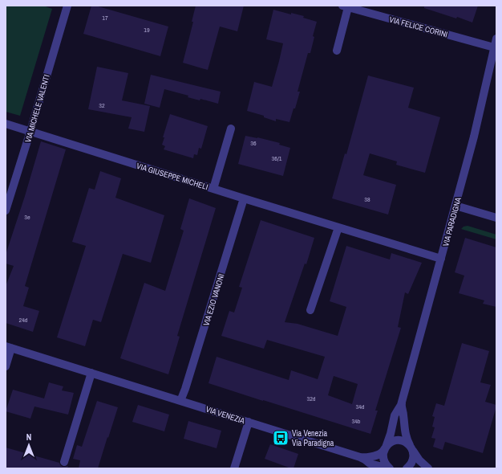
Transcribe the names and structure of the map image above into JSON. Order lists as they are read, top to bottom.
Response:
{
  "streets": {
    "street": [
      "VIA FELICE CORINI",
      "VIA MICHELE VALENTI",
      "VIA GIUSEPPE MICHELI",
      "VIA PARADIGNA",
      "VIA EZIO VANONI",
      "VIA VENEZIA"
    ]
  },
  "crossings": [
    ["VIA FELICE CORINI", "VIA PARADIGNA"],
    ["VIA MICHELE VALENTI", "VIA GIUSEPPE MICHELI"],
    ["VIA GIUSEPPE MICHELI", "VIA PARADIGNA"],
    ["VIA GIUSEPPE MICHELI", "VIA EZIO VANONI"],
    ["VIA PARADIGNA", "VIA VENEZIA"],
    ["VIA EZIO VANONI", "VIA VENEZIA"]
  ],
  "places": {
    "bus stop": ["Via Venezia Via Paradigna"]
  },
  "house_numbers": [
    "17",
    "19",
    "32",
    "36",
    "36/1",
    "38",
    "3e",
    "24d",
    "32d",
    "34d",
    "34b"
  ],
  "north": "top"
}
